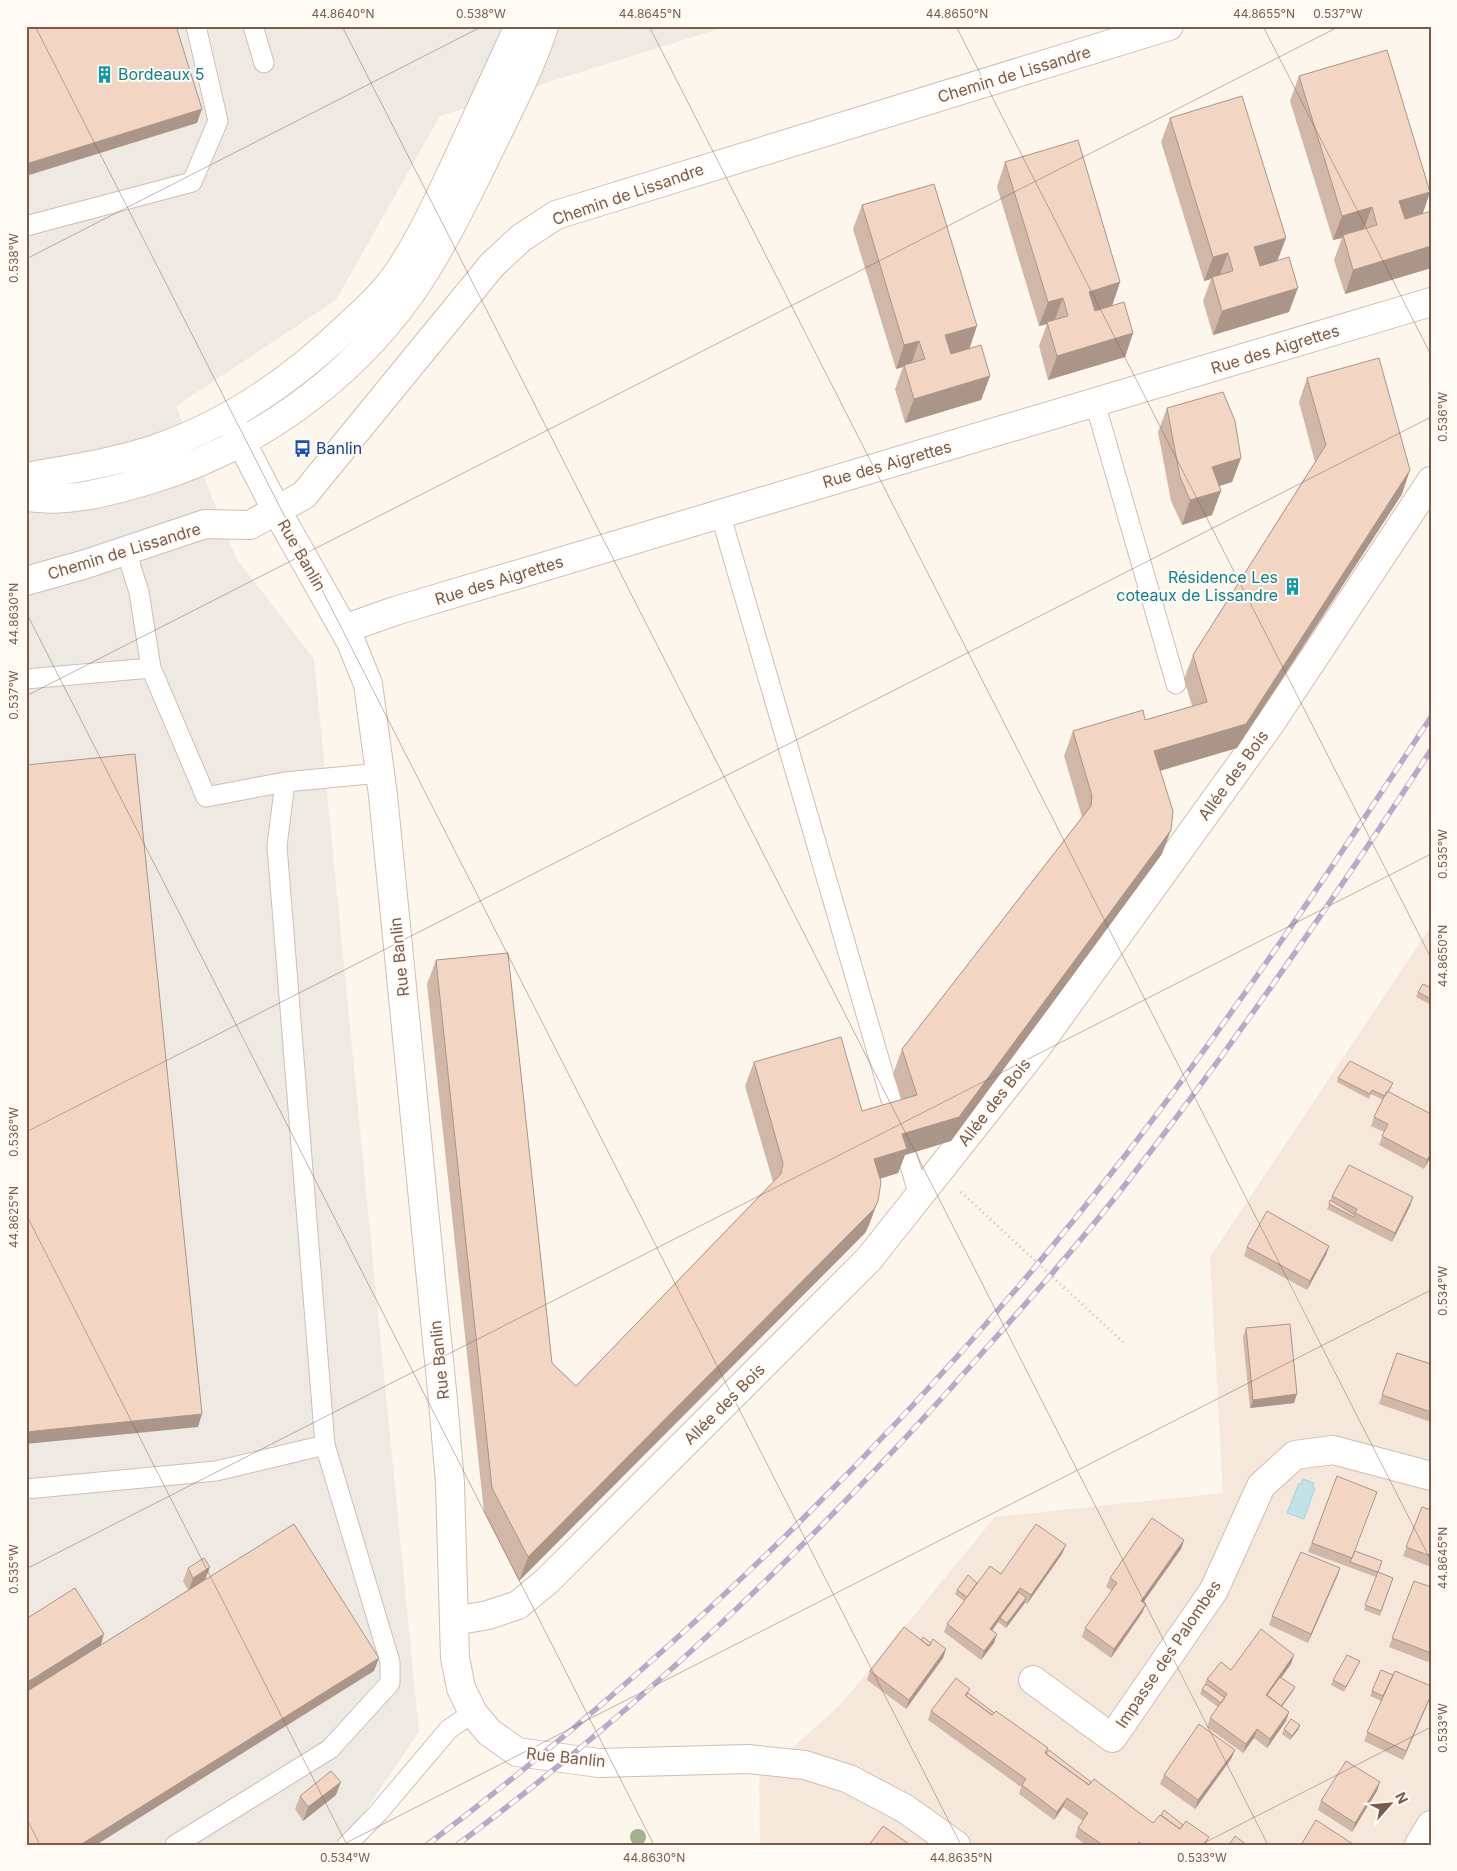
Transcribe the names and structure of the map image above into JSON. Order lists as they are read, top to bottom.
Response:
{
  "streets": {
    "street": [
      "Chemin de Lissandre",
      "Rue des Aigrettes",
      "Rue Banlin",
      "Allée des Bois",
      "Impasse des Palombes"
    ]
  },
  "crossings": [
    ["Chemin de Lissandre", "Rue Banlin"],
    ["Rue des Aigrettes", "Rue Banlin"],
    ["Rue Banlin", "Allée des Bois"]
  ],
  "places": {
    "building": ["Bordeaux 5", "Résidence Les coteaux de Lissandre"],
    "bus stop": ["Banlin"]
  },
  "north": "top right",
  "coordinates": [
    "44.8640°N",
    "0.538°W",
    "44.8645°N",
    "44.8650°N",
    "44.8655°N",
    "0.537°W",
    "0.536°W",
    "44.8630°N",
    "0.535°W",
    "44.8625°N",
    "0.534°W",
    "0.533°W",
    "44.8635°N"
  ]
}
